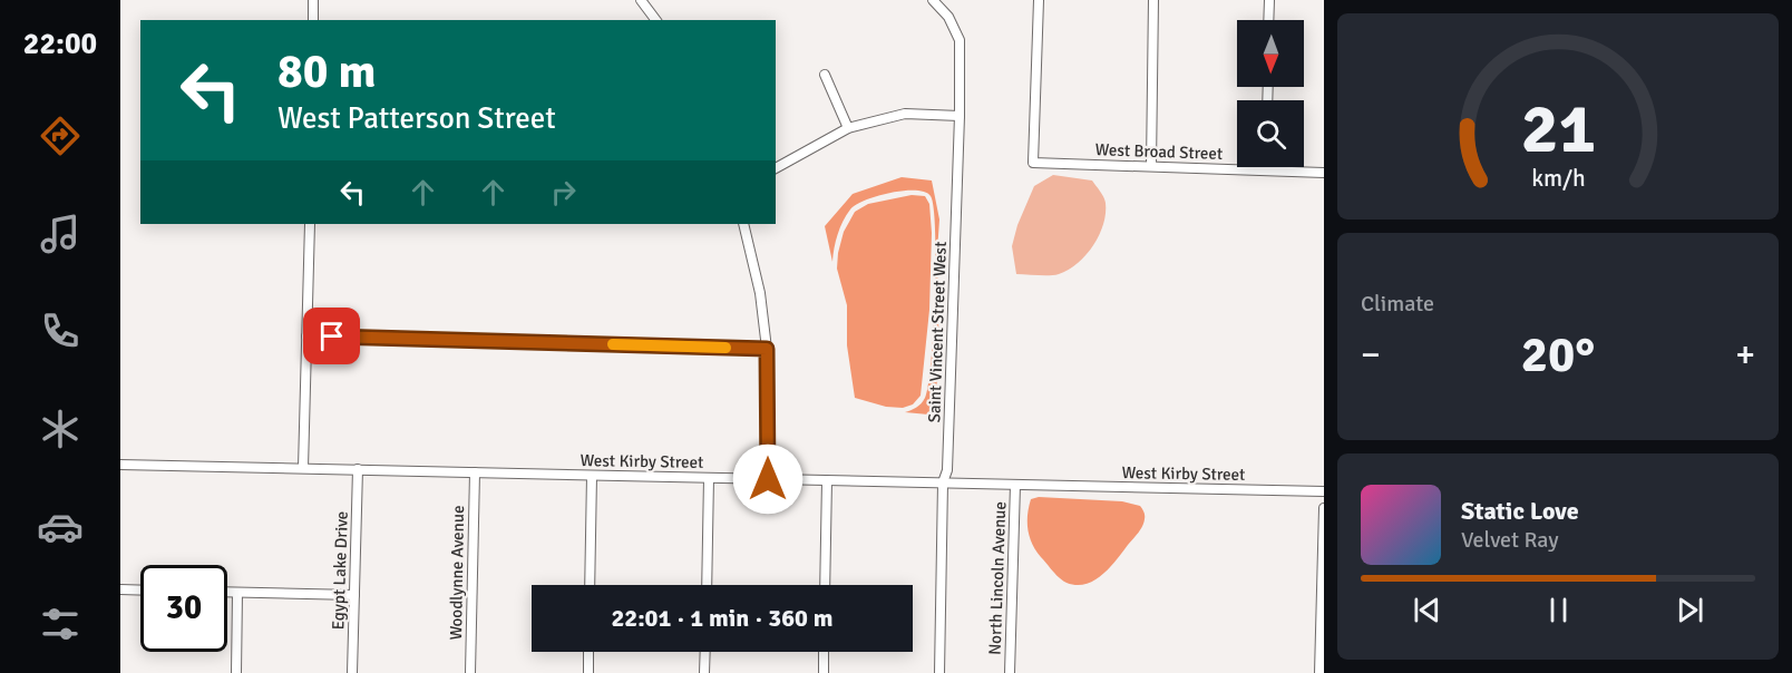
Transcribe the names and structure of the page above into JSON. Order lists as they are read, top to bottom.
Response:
{
  "streets": {
    "street": [
      "West Broad Street",
      "Saint Vincent Street West",
      "West Kirby Street",
      "Egypt Lake Drive",
      "Woodlynne Avenue",
      "North Lincoln Avenue"
    ]
  },
  "crossings": [
    ["Saint Vincent Street West", "West Kirby Street"],
    ["West Kirby Street", "Egypt Lake Drive"],
    ["West Kirby Street", "Woodlynne Avenue"],
    ["West Kirby Street", "North Lincoln Avenue"]
  ],
  "north": "bottom",
  "page": {
    "tabs": "22:00",
    "turn": ["80 m", "West Patterson Street"],
    "tile": "Climate",
    "heat": ["−", "20°", "+"],
    "song": ["Static Love", "Velvet Ray"],
    "limit": "30",
    "trip": "22:01 · 1 min · 360 m",
    "gauge": ["21", "km/h"]
  }
}
